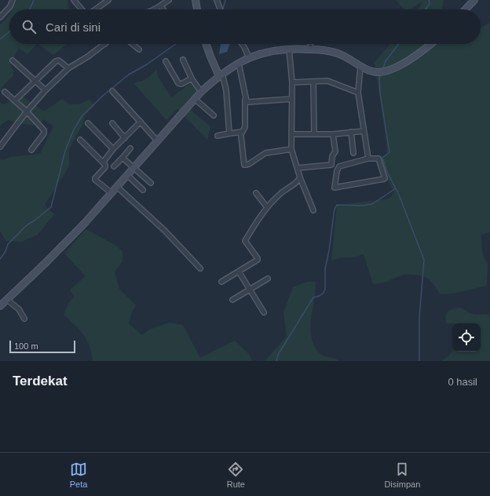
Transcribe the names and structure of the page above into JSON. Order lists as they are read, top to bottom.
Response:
{
  "scale_bar": "100 m",
  "page": {
    "search": "Cari di sini",
    "scale": "100 m",
    "heading": ["Terdekat", "0 hasil"],
    "nav": ["Peta", "Rute", "Disimpan"]
  }
}
